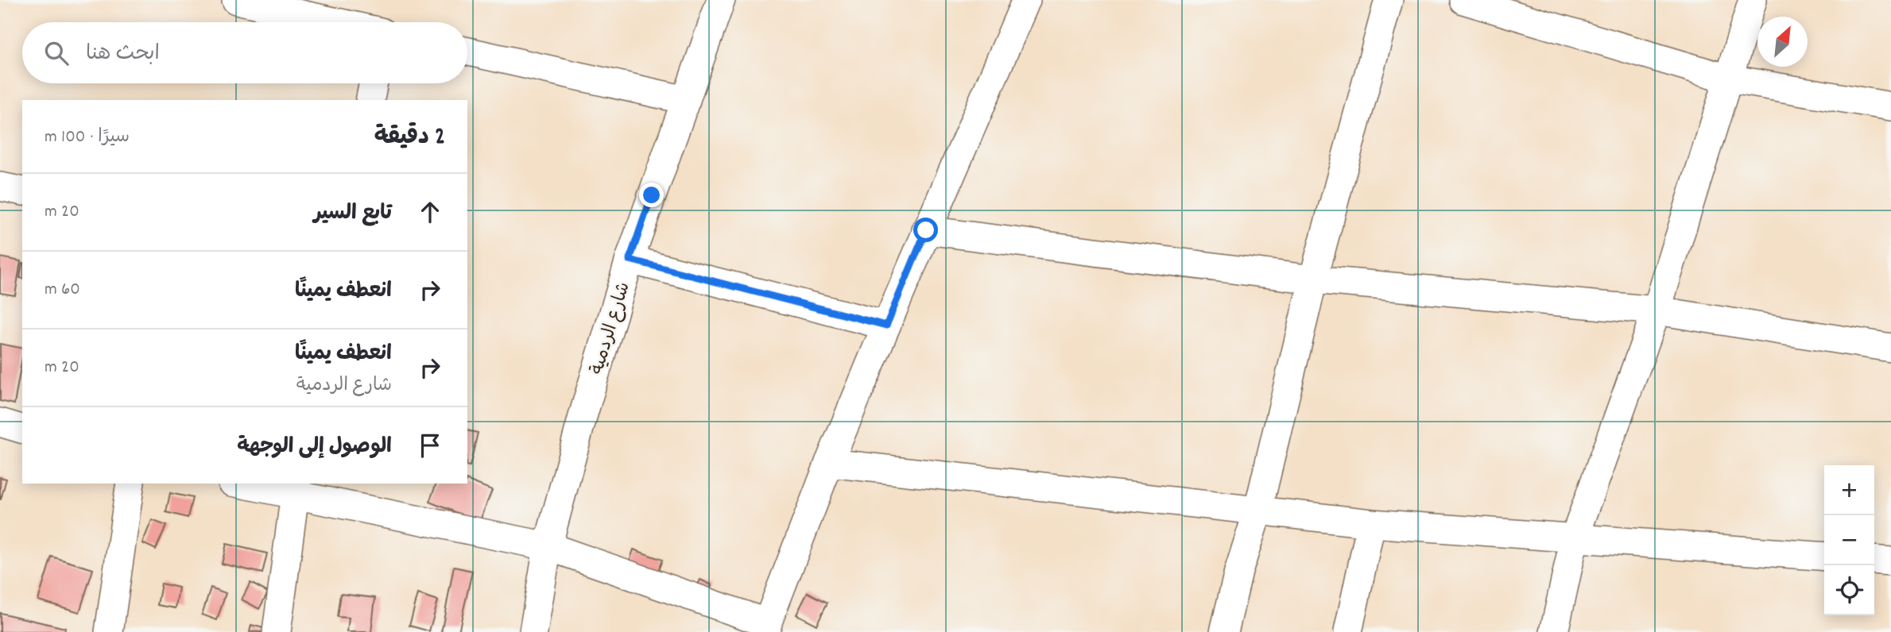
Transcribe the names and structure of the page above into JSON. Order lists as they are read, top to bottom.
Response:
{
  "streets": {
    "street": ["شارع الردمية"]
  },
  "north": "top right",
  "page": {
    "search": "ابحث هنا",
    "heading": ["2 دقيقة", "سيرًا · 100 m"],
    "list": [
      ["تابع السير", "20 m"],
      ["انعطف يمينًا", "60 m"],
      ["انعطف يمينًا", "شارع الردمية", "20 m"],
      "الوصول إلى الوجهة"
    ],
    "map_buttons": ["+", "−"]
  }
}
